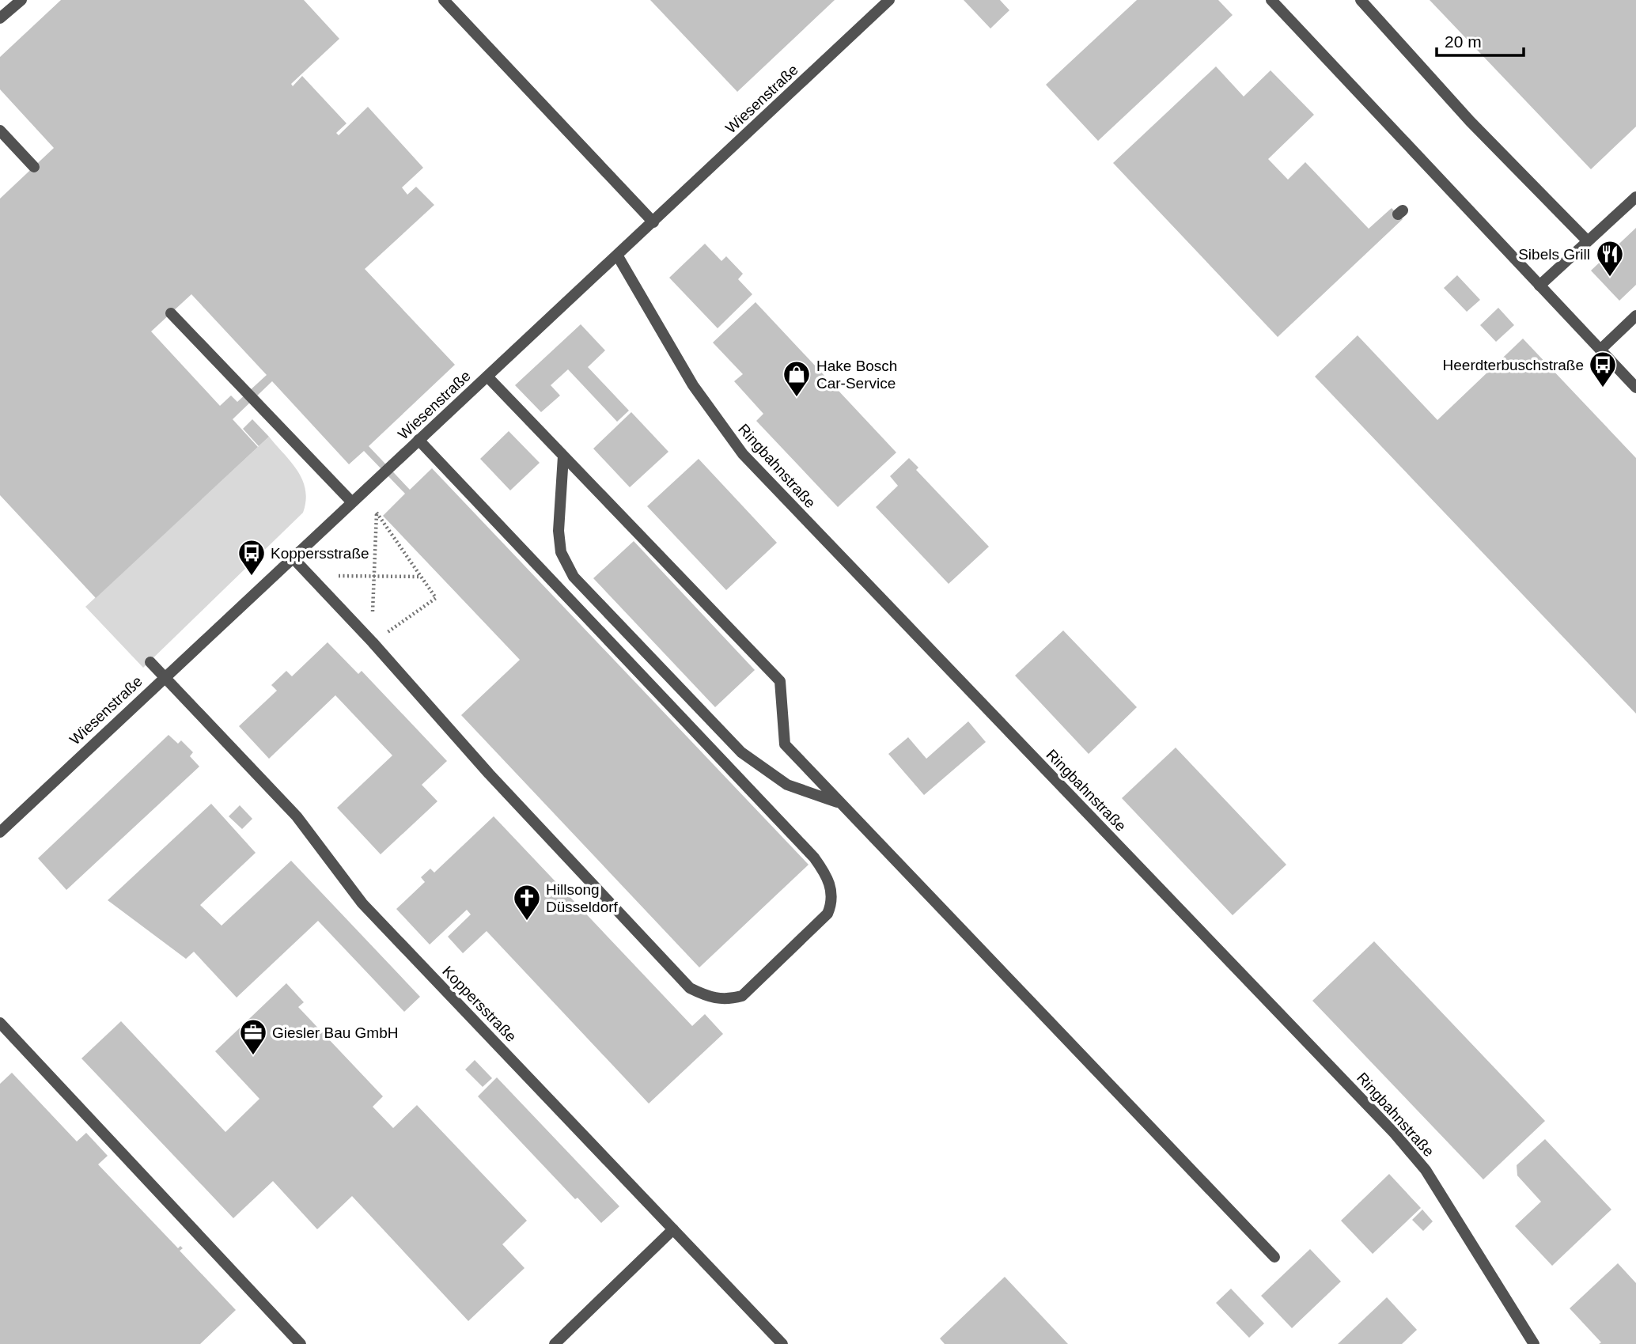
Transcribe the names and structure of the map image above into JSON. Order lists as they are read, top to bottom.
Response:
{
  "streets": {
    "street": ["Wiesenstraße", "Ringbahnstraße", "Koppersstraße"]
  },
  "crossings": [
    ["Wiesenstraße", "Ringbahnstraße"],
    ["Wiesenstraße", "Koppersstraße"]
  ],
  "places": {
    "restaurant": ["Sibels Grill"],
    "bus stop": ["Heerdterbuschstraße", "Koppersstraße"],
    "shop": ["Hake Bosch Car-Service"],
    "church": ["Hillsong Düsseldorf"],
    "office": ["Giesler Bau GmbH"]
  },
  "scale_bar": "20 m"
}
